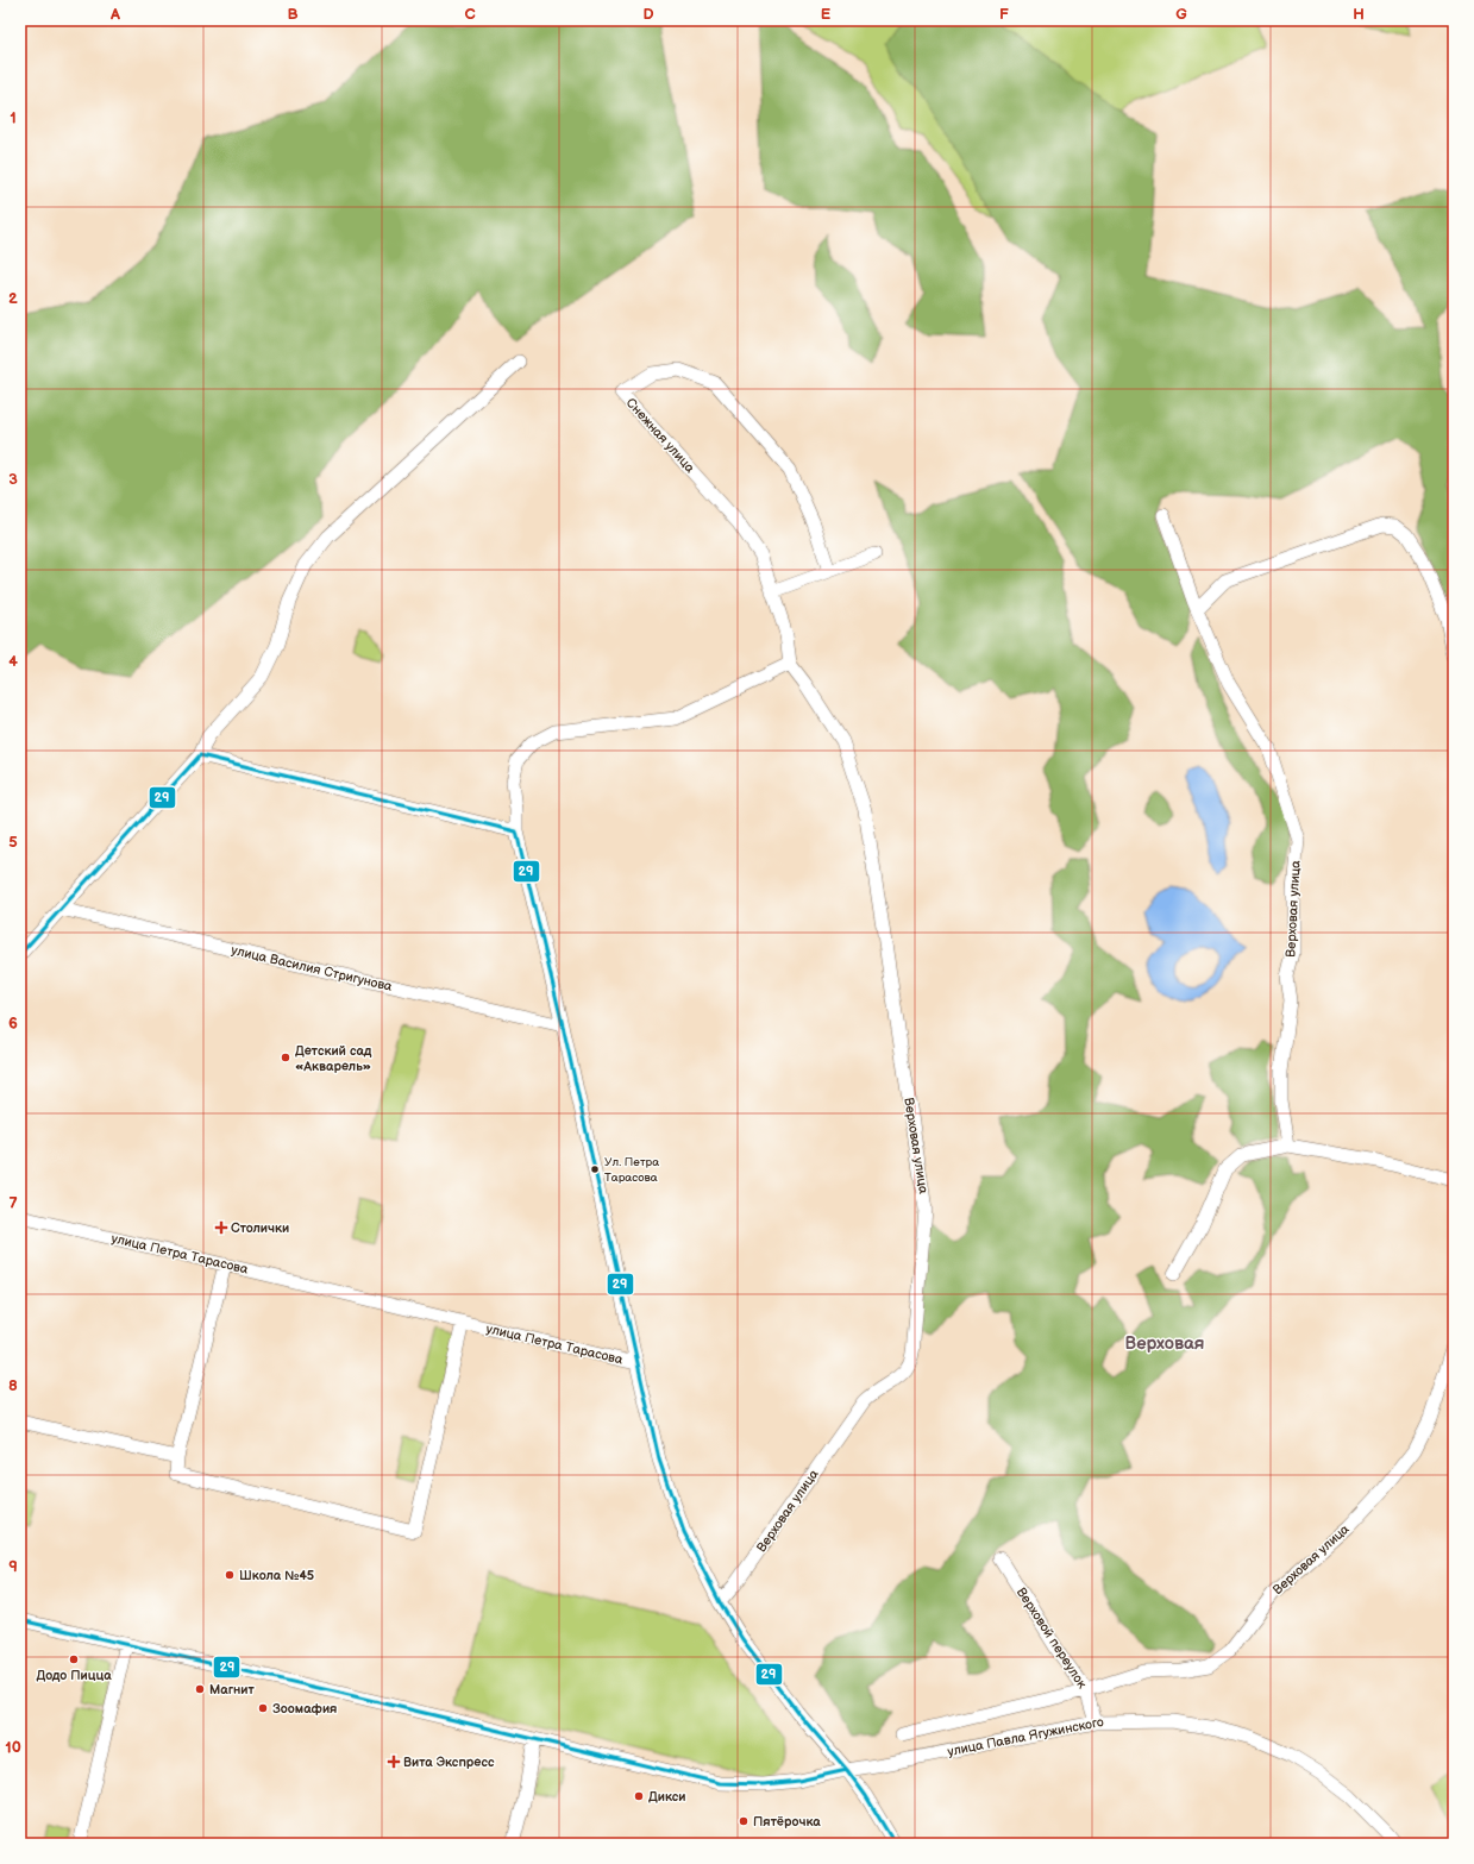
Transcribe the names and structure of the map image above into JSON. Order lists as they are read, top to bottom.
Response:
{
  "streets": {
    "street": [
      "Снежная улица",
      "Верховая улица",
      "улица Василия Стригунова",
      "улица Петра Тарасова",
      "Верховой переулок",
      "улица Павла Ягужинского"
    ]
  },
  "crossings": [
    ["Снежная улица", "Верховая улица"],
    ["Верховая улица", "улица Петра Тарасова"],
    ["Верховая улица", "Верховой переулок"],
    ["улица Петра Тарасова", "улица Павла Ягужинского"],
    ["Верховой переулок", "улица Павла Ягужинского"]
  ],
  "districts": ["Верховая"],
  "places": {
    "other": [
      "Детский сад «Акварель»",
      "Ул. Петра Тарасова",
      "Школа №45",
      "Додо Пицца",
      "Магнит",
      "Зоомафия",
      "Дикси",
      "Пятёрочка"
    ],
    "health": ["Столички", "Вита Экспресс"]
  },
  "lines": ["transit line 29"],
  "grid": {
    "columns": [
      "A",
      "B",
      "C",
      "D",
      "E",
      "F",
      "G",
      "H"
    ],
    "rows": [
      "1",
      "2",
      "3",
      "4",
      "5",
      "6",
      "7",
      "8",
      "9",
      "10"
    ]
  }
}
